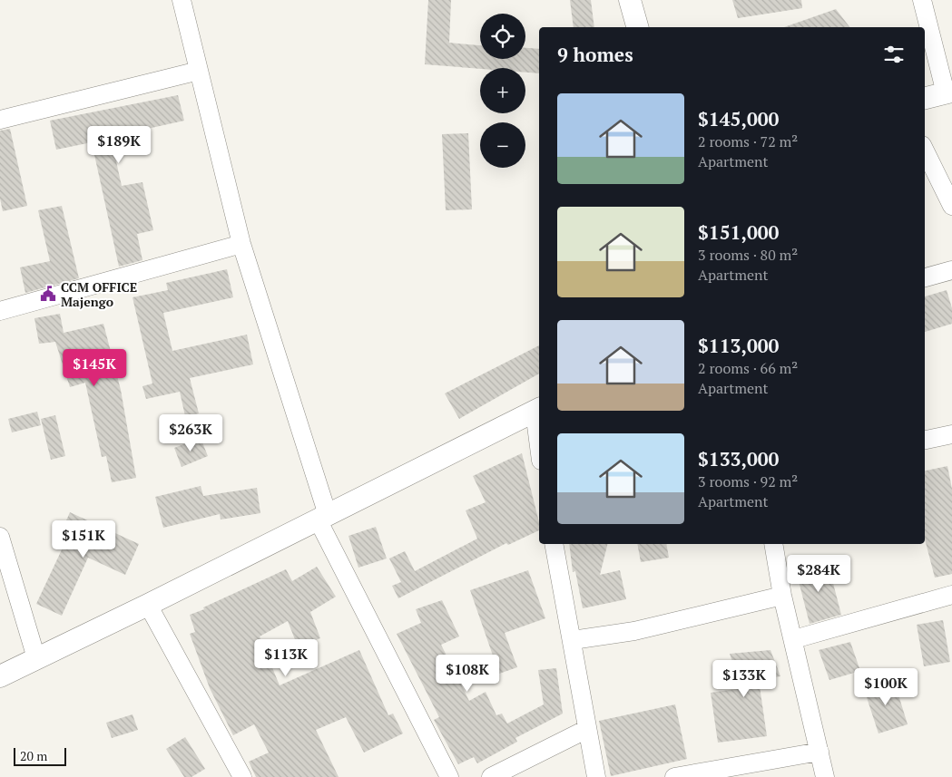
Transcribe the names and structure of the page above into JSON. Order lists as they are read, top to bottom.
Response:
{
  "places": {
    "public building": ["CCM OFFICE Majengo"]
  },
  "scale_bar": "20 m",
  "page": {
    "map_buttons": ["+", "−"],
    "heading": "9 homes",
    "list": [
      {
        "name": "$145,000",
        "note": "2 rooms · 72 m² · Apartment"
      },
      {
        "name": "$151,000",
        "note": "3 rooms · 80 m² · Apartment"
      },
      {
        "name": "$113,000",
        "note": "2 rooms · 66 m² · Apartment"
      },
      {
        "name": "$133,000",
        "note": "3 rooms · 92 m² · Apartment"
      }
    ],
    "price": [
      "$189K",
      "$145K",
      "$263K",
      "$151K",
      "$284K",
      "$113K",
      "$108K",
      "$133K",
      "$100K"
    ],
    "scale": "20 m"
  }
}
